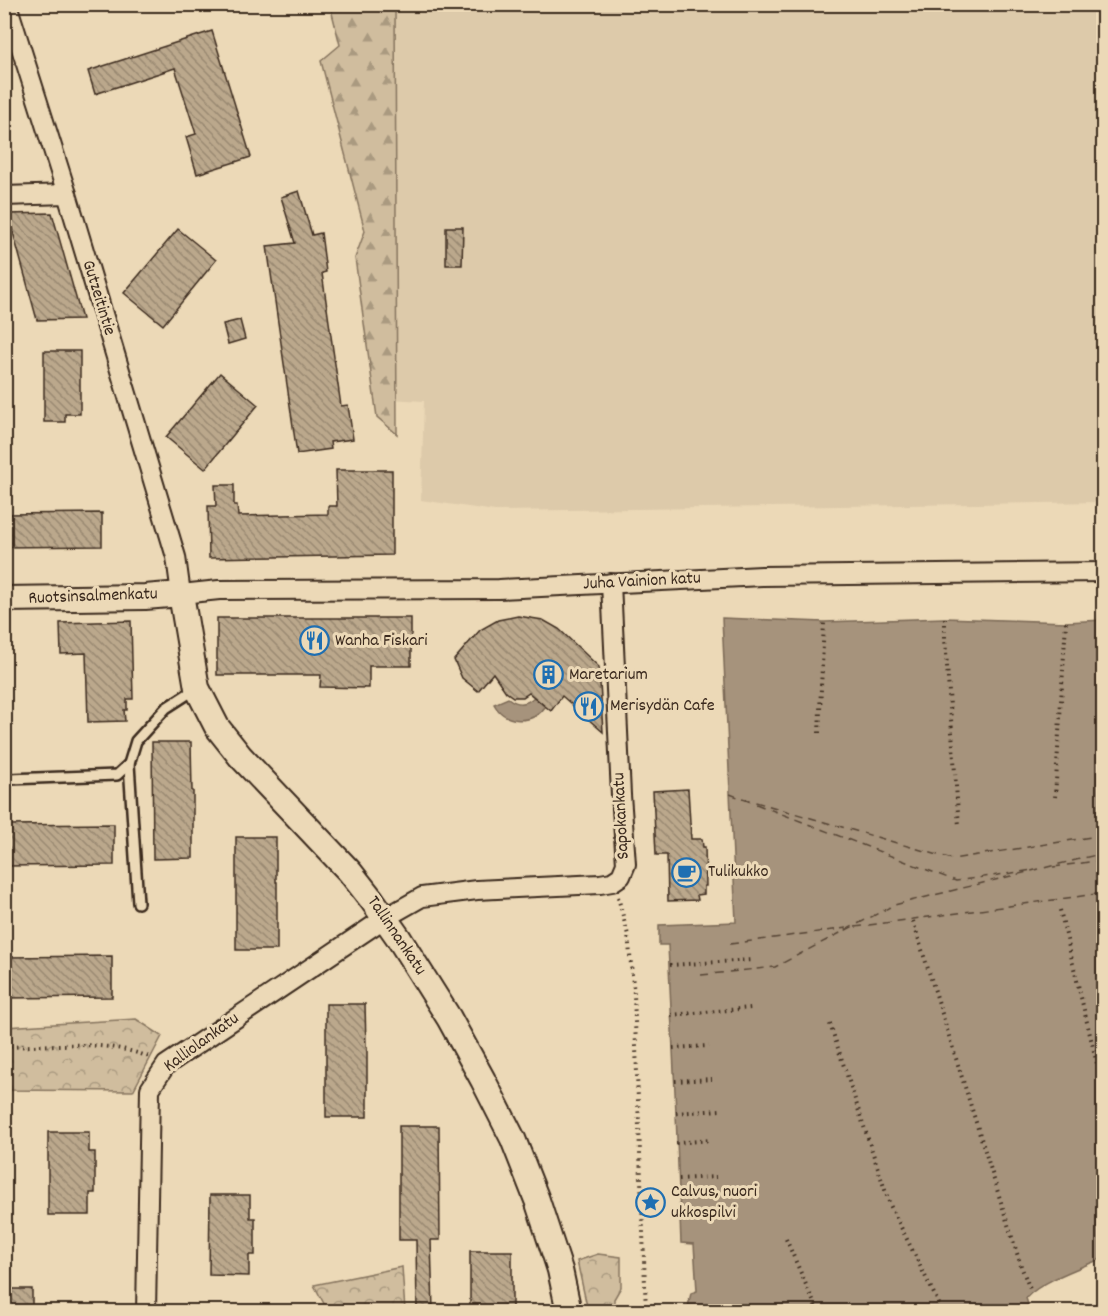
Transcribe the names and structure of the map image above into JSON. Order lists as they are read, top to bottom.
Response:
{
  "streets": {
    "street": [
      "Gutzeitintie",
      "Juha Vainion katu",
      "Ruotsinsalmenkatu",
      "Sapokankatu",
      "Tallinnankatu",
      "Kalliolankatu"
    ]
  },
  "crossings": [
    ["Gutzeitintie", "Juha Vainion katu"],
    ["Gutzeitintie", "Ruotsinsalmenkatu"],
    ["Gutzeitintie", "Tallinnankatu"],
    ["Juha Vainion katu", "Ruotsinsalmenkatu"],
    ["Juha Vainion katu", "Sapokankatu"],
    ["Juha Vainion katu", "Tallinnankatu"],
    ["Ruotsinsalmenkatu", "Tallinnankatu"],
    ["Sapokankatu", "Tallinnankatu"],
    ["Sapokankatu", "Kalliolankatu"],
    ["Tallinnankatu", "Kalliolankatu"]
  ],
  "places": {
    "restaurant": ["Wanha Fiskari", "Merisydän Cafe"],
    "building": ["Maretarium"],
    "cafe": ["Tulikukko"],
    "place": ["Calvus, nuori ukkospilvi"]
  }
}
